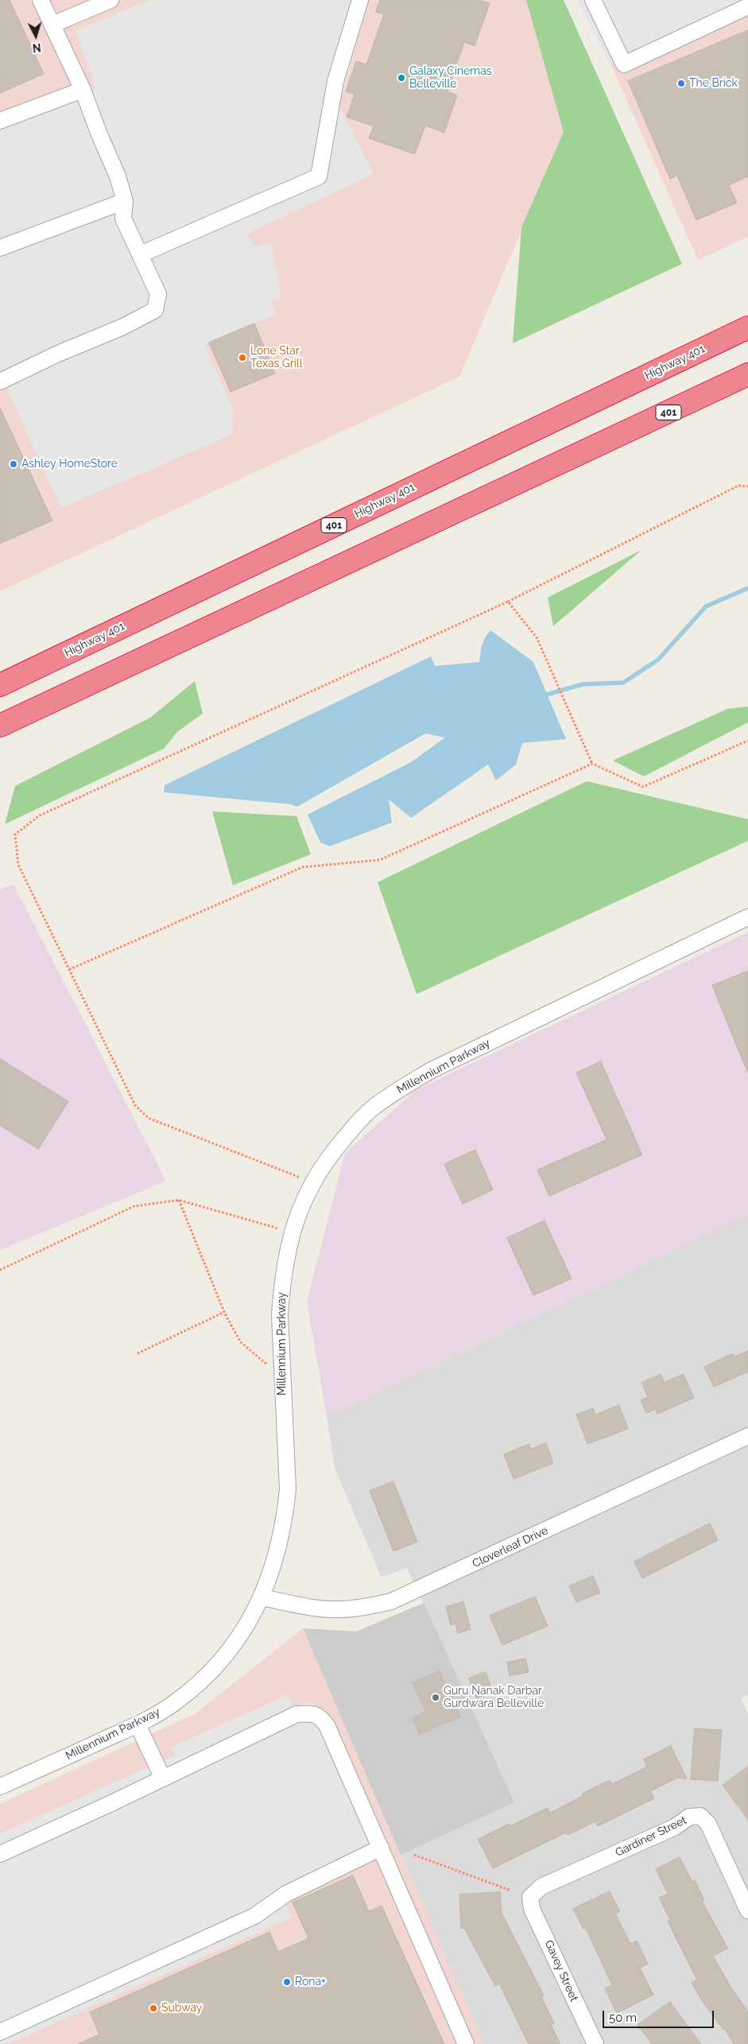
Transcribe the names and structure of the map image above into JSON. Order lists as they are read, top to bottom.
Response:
{
  "streets": {
    "highway": ["Highway 401", "401"],
    "street": [
      "Millennium Parkway",
      "Cloverleaf Drive",
      "Gardiner Street",
      "Gavey Street"
    ]
  },
  "crossings": [
    ["Millennium Parkway", "Cloverleaf Drive"],
    ["Gardiner Street", "Gavey Street"]
  ],
  "places": [
    "Galaxy Cinemas Belleville",
    "The Brick",
    "Lone Star Texas Grill",
    "Ashley HomeStore",
    "Guru Nanak Darbar Gurdwara Belleville",
    "Rona+",
    "Subway"
  ],
  "scale_bar": "50 m",
  "north": "bottom"
}
